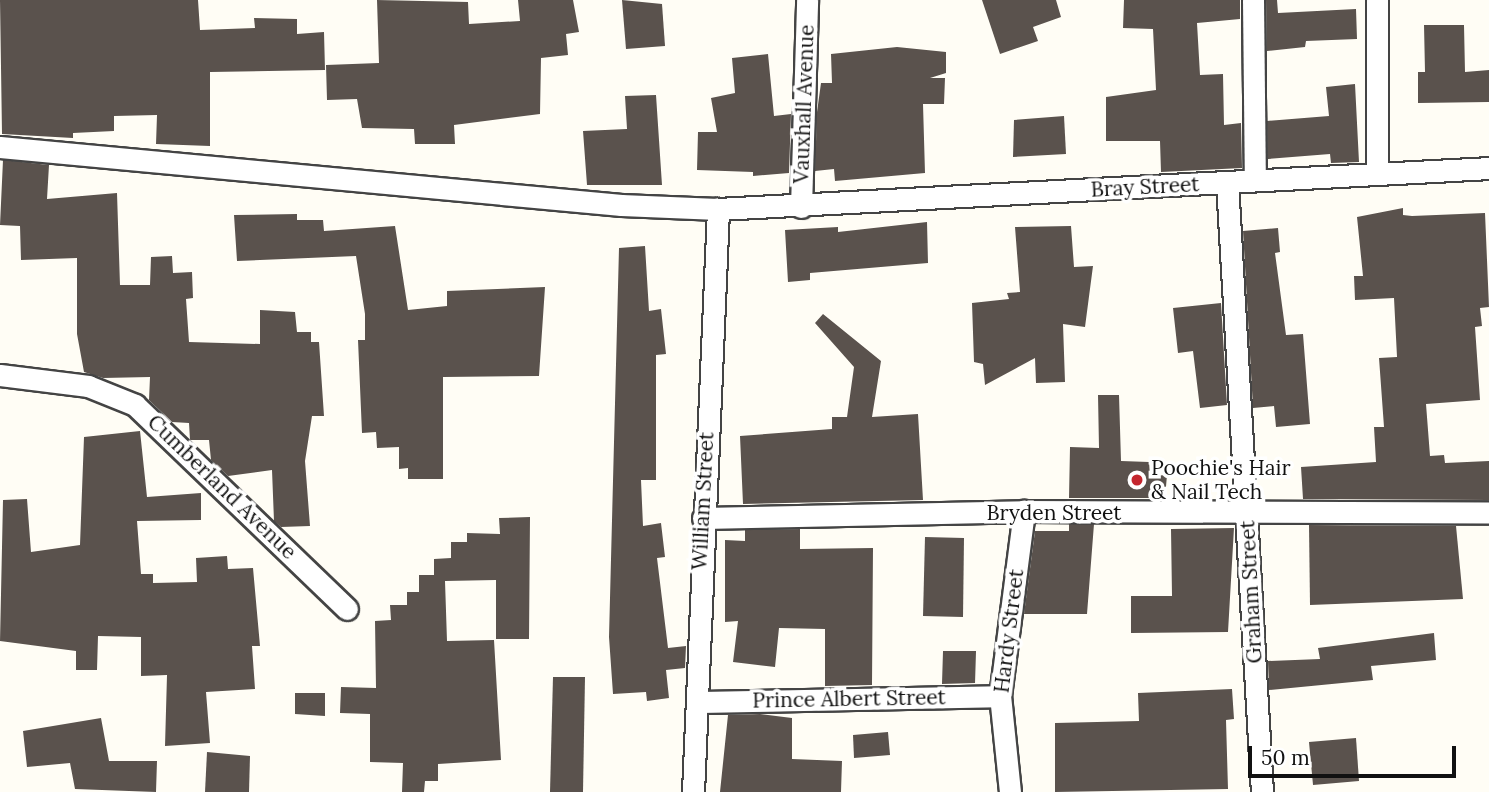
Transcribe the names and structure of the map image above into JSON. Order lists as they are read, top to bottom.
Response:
{
  "streets": {
    "street": [
      "Vauxhall Avenue",
      "Bray Street",
      "Cumberland Avenue",
      "William Street",
      "Bryden Street",
      "Graham Street",
      "Hardy Street",
      "Prince Albert Street"
    ]
  },
  "crossings": [
    ["Vauxhall Avenue", "Bray Street"],
    ["Bray Street", "William Street"],
    ["Bray Street", "Graham Street"],
    ["William Street", "Bryden Street"],
    ["William Street", "Prince Albert Street"],
    ["Bryden Street", "Graham Street"],
    ["Bryden Street", "Hardy Street"],
    ["Hardy Street", "Prince Albert Street"]
  ],
  "places": ["Poochie's Hair & Nail Tech"],
  "scale_bar": "50 m"
}
